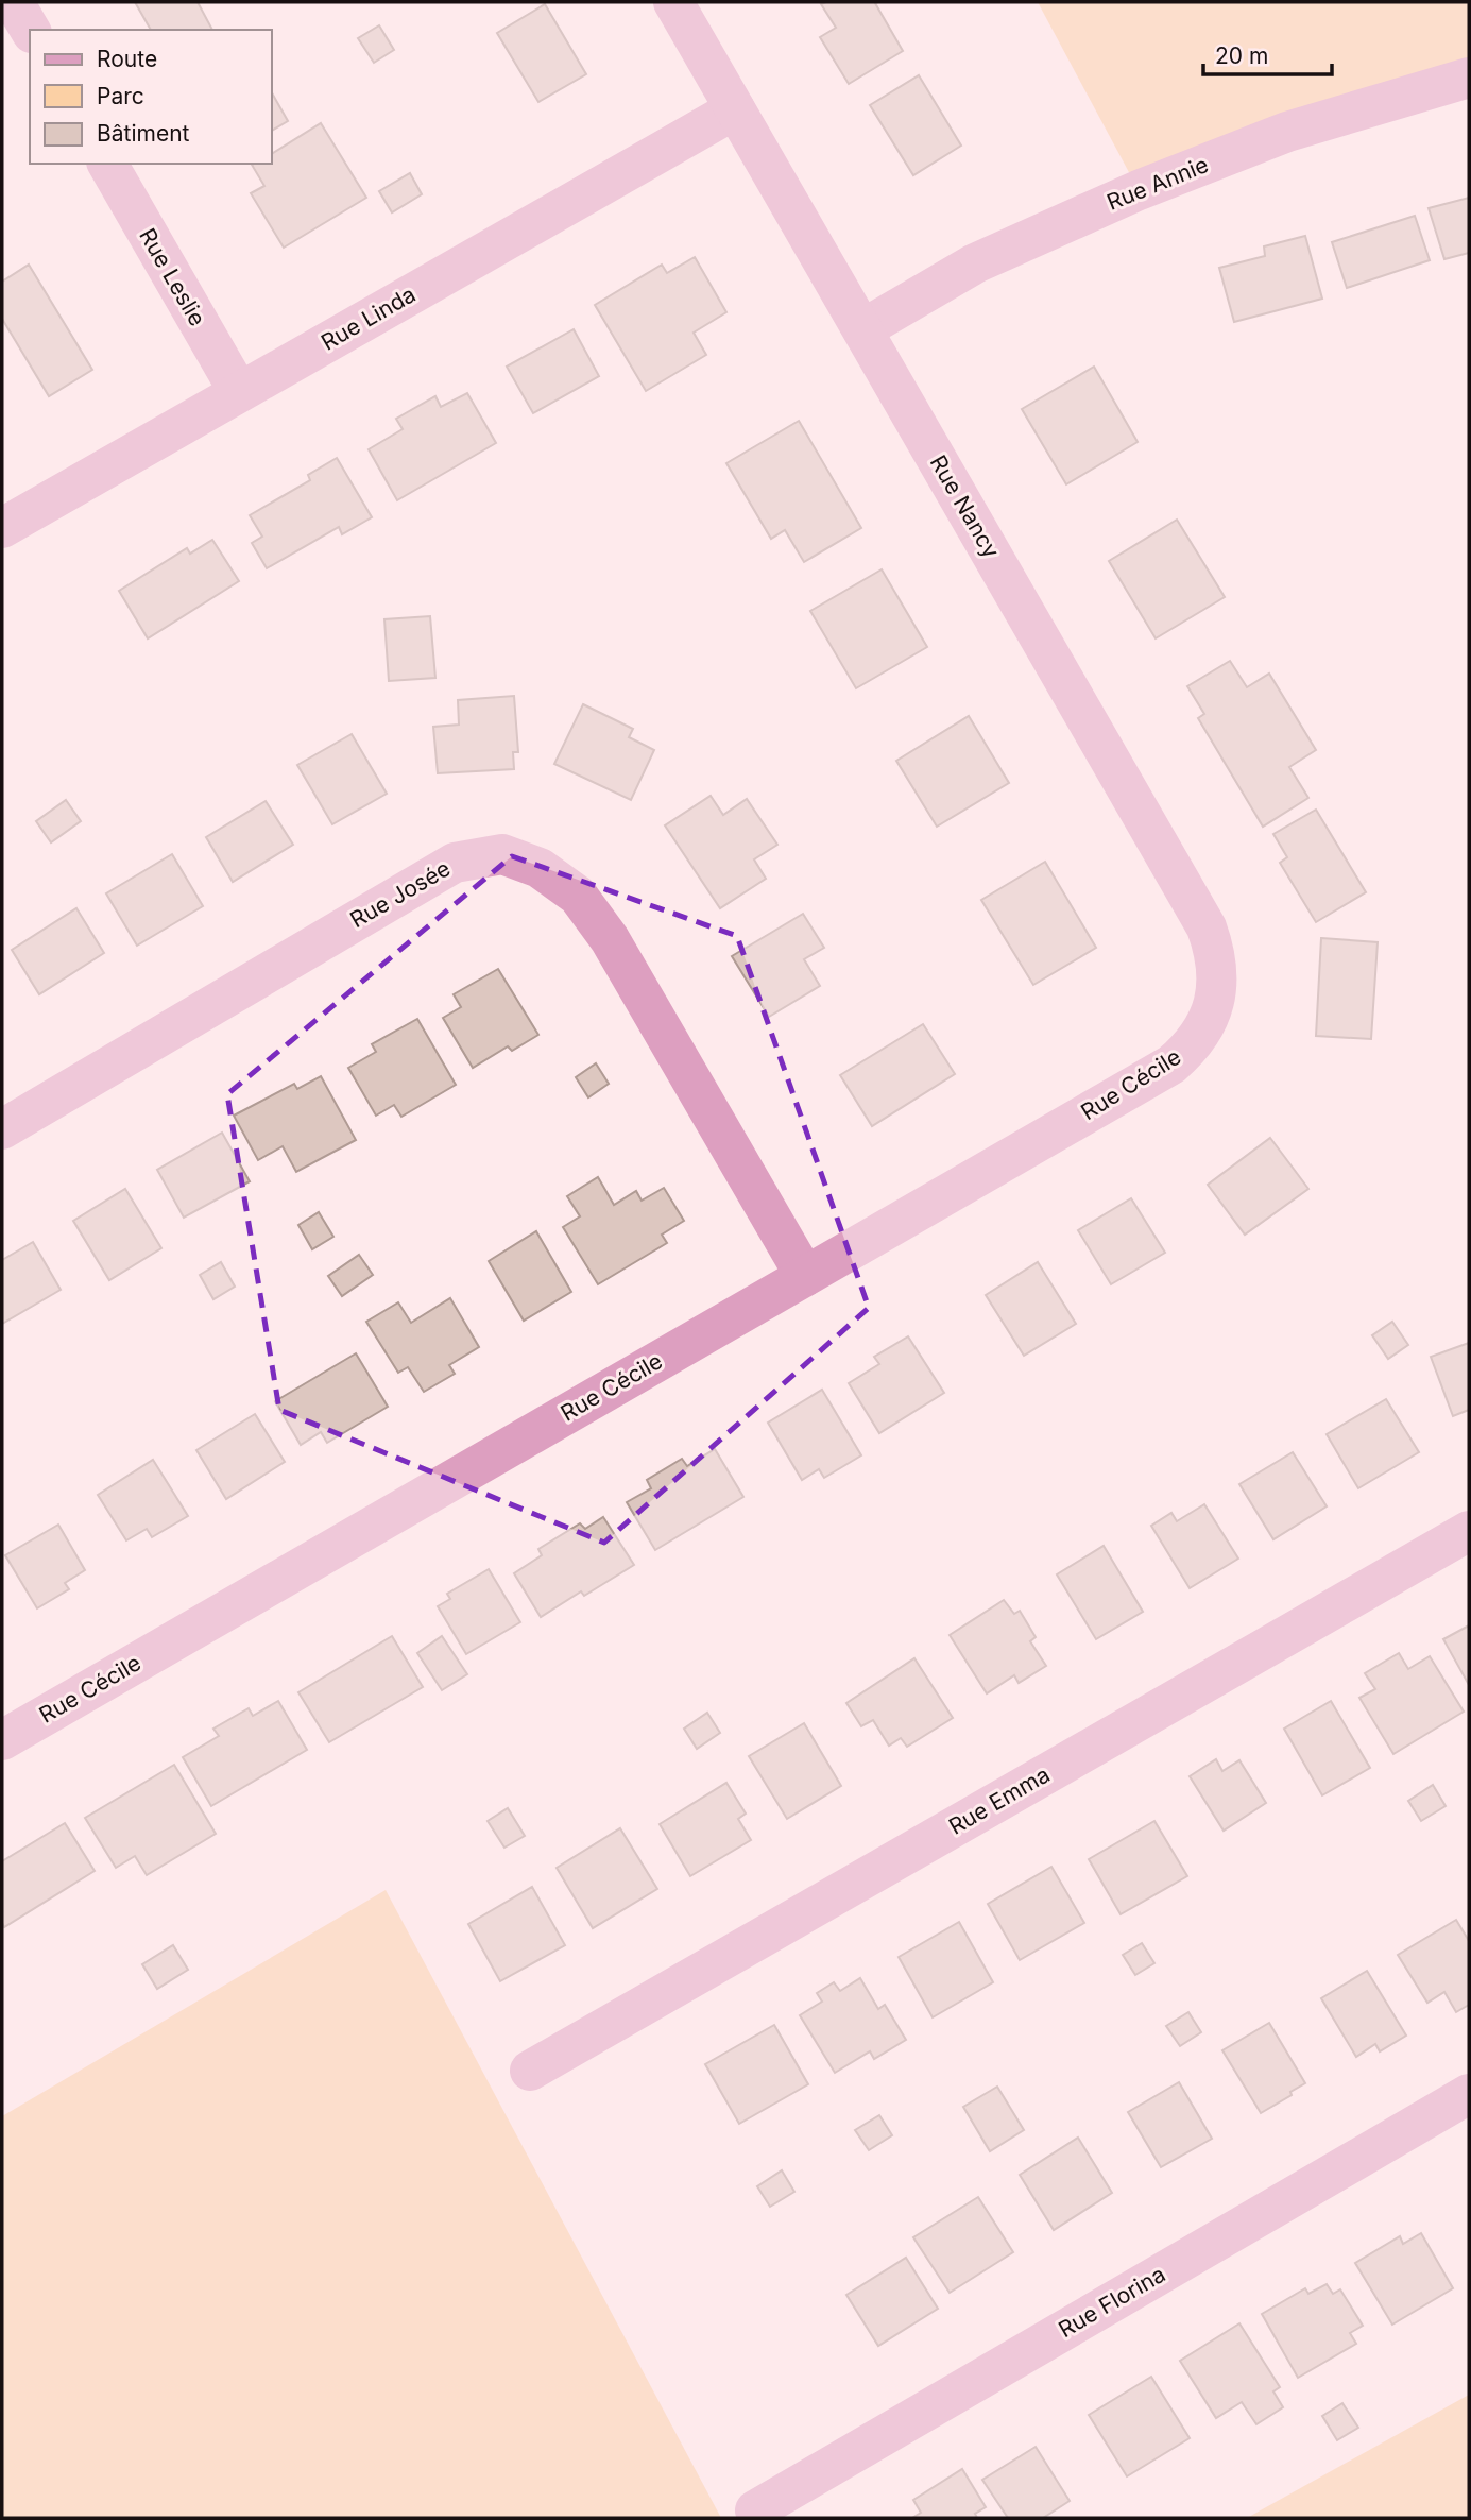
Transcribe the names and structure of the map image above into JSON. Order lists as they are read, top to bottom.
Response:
{
  "streets": {
    "street": [
      "Rue Annie",
      "Rue Leslie",
      "Rue Linda",
      "Rue Nancy",
      "Rue Josée",
      "Rue Cécile",
      "Rue Emma",
      "Rue Florina"
    ]
  },
  "crossings": [
    ["Rue Annie", "Rue Nancy"],
    ["Rue Leslie", "Rue Linda"],
    ["Rue Linda", "Rue Nancy"],
    ["Rue Nancy", "Rue Cécile"],
    ["Rue Josée", "Rue Cécile"]
  ],
  "legend": ["Route", "Parc", "Bâtiment"],
  "scale_bar": "20 m"
}
